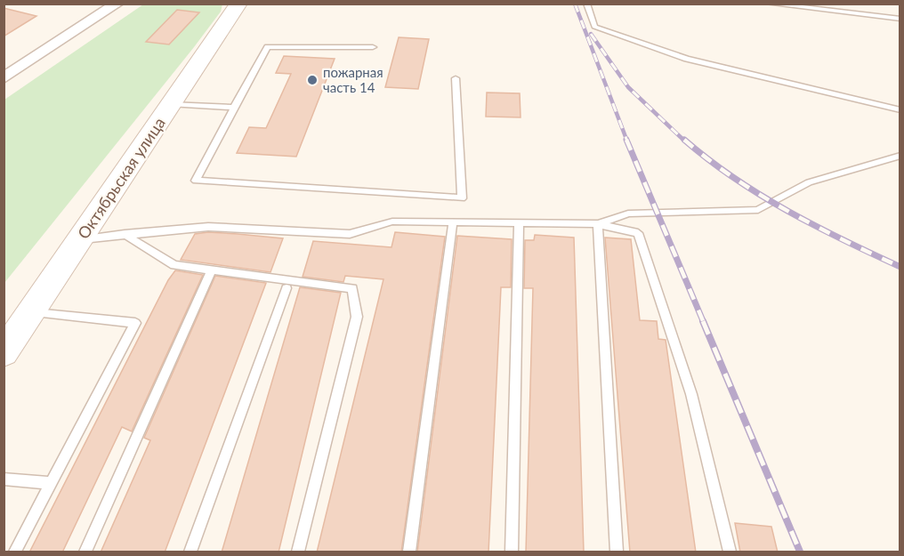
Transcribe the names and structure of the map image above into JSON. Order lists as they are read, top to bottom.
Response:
{
  "streets": {
    "main road": ["Октябрьская улица"]
  },
  "places": ["пожарная часть 14"]
}
